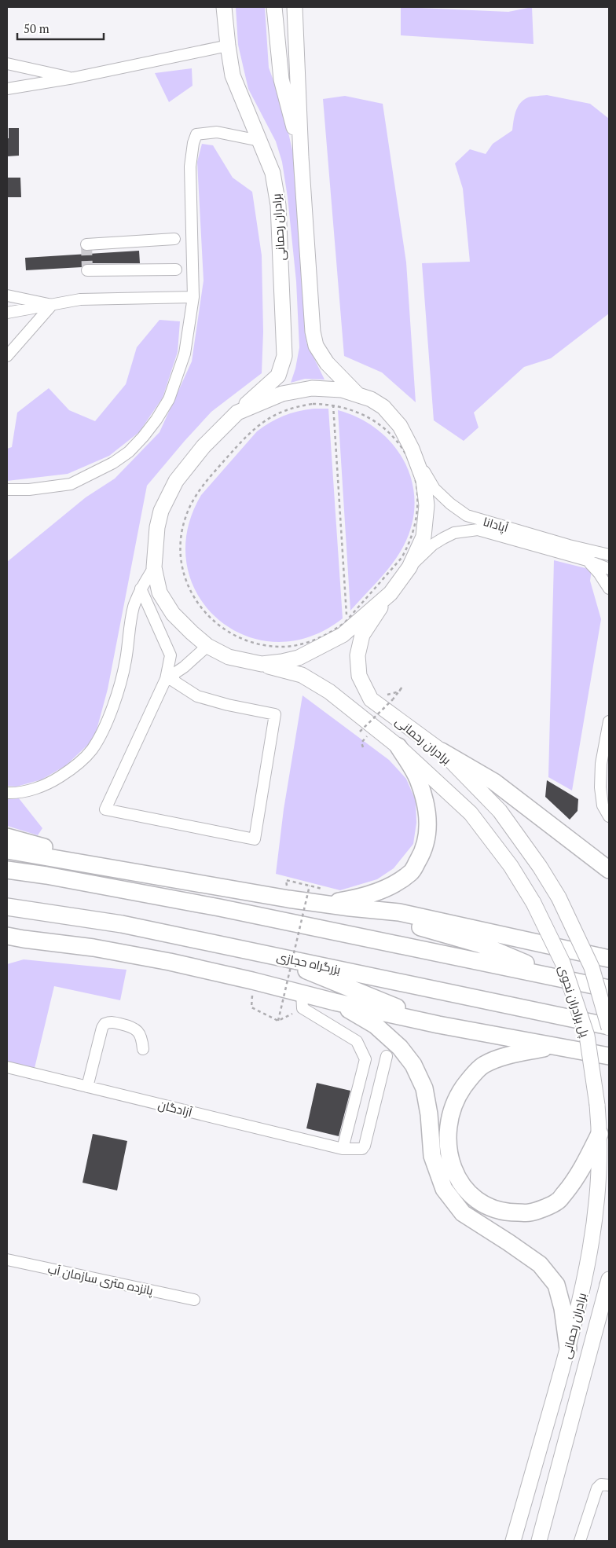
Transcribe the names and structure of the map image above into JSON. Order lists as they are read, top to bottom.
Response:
{
  "streets": {
    "highway": ["بزرگراه حجازی"],
    "main road": ["برادران رحمانی", "پل برادران نحوی"],
    "street": ["آپادانا", "آزادگان", "پانزده متری سازمان آب"]
  },
  "crossings": [
    ["برادران رحمانی", "بزرگراه حجازی"],
    ["برادران رحمانی", "پل برادران نحوی"]
  ],
  "scale_bar": "50 m"
}
